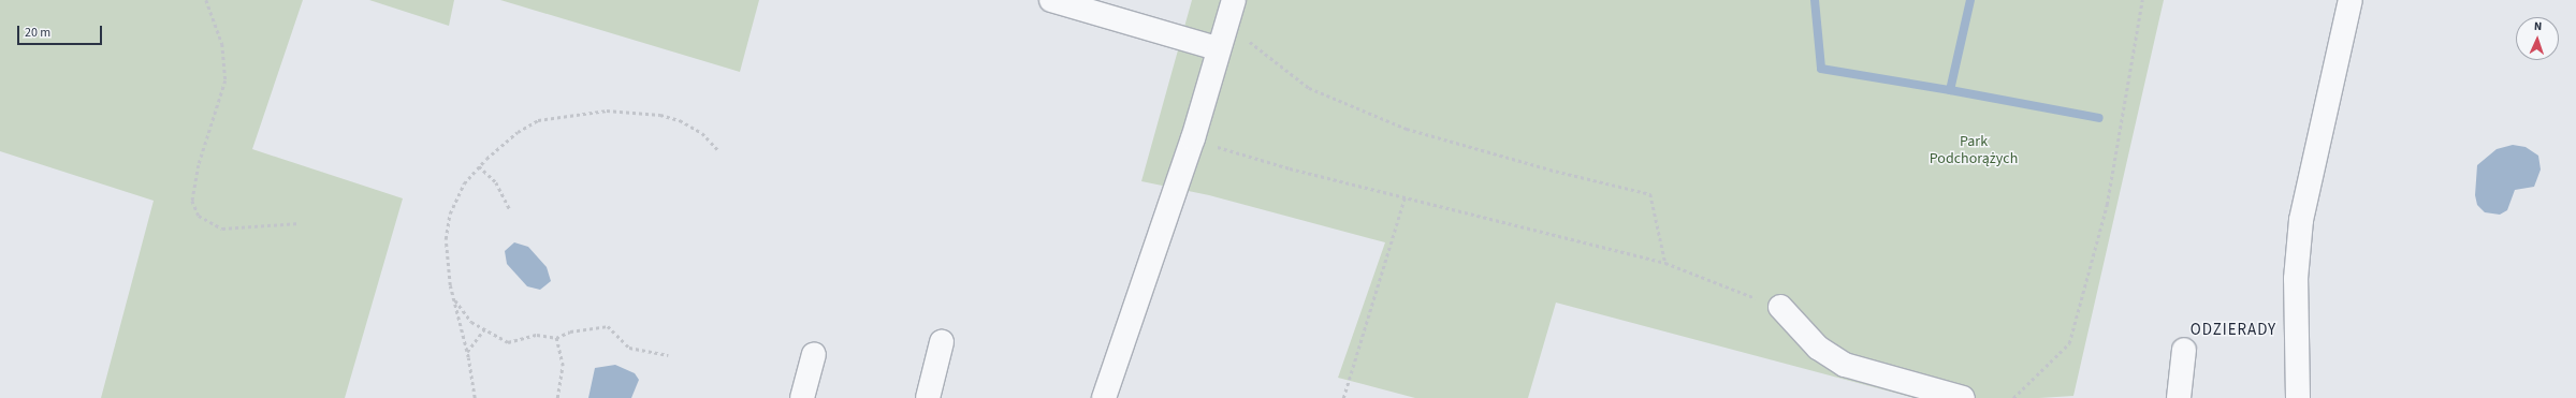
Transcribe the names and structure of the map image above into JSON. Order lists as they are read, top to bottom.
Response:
{
  "districts": ["ODZIERADY"],
  "parks": ["Park Podchorążych"],
  "scale_bar": "20 m",
  "north": "top"
}
